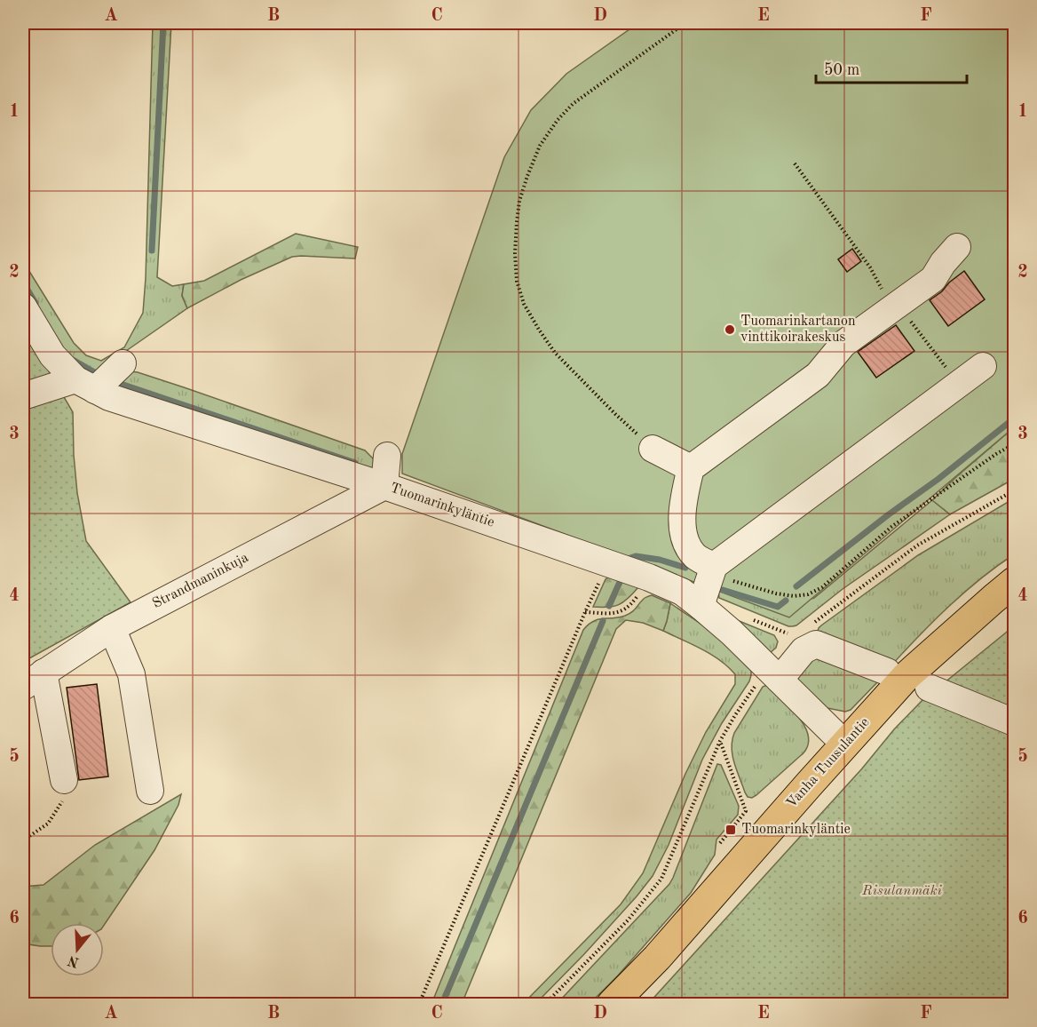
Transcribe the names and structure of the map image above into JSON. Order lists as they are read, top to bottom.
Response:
{
  "streets": {
    "main road": ["Vanha Tuusulantie"],
    "street": ["Tuomarinkyläntie", "Strandmaninkuja"]
  },
  "crossings": [
    ["Tuomarinkyläntie", "Strandmaninkuja"],
    ["Tuomarinkyläntie", "Vanha Tuusulantie"]
  ],
  "parks": ["Risulanmäki"],
  "places": {
    "other": ["Tuomarinkartanon vinttikoirakeskus"],
    "transit": ["Tuomarinkyläntie"]
  },
  "scale_bar": "50 m",
  "north": "bottom",
  "grid": {
    "columns": [
      "A",
      "B",
      "C",
      "D",
      "E",
      "F"
    ],
    "rows": [
      "1",
      "2",
      "3",
      "4",
      "5",
      "6"
    ]
  }
}
